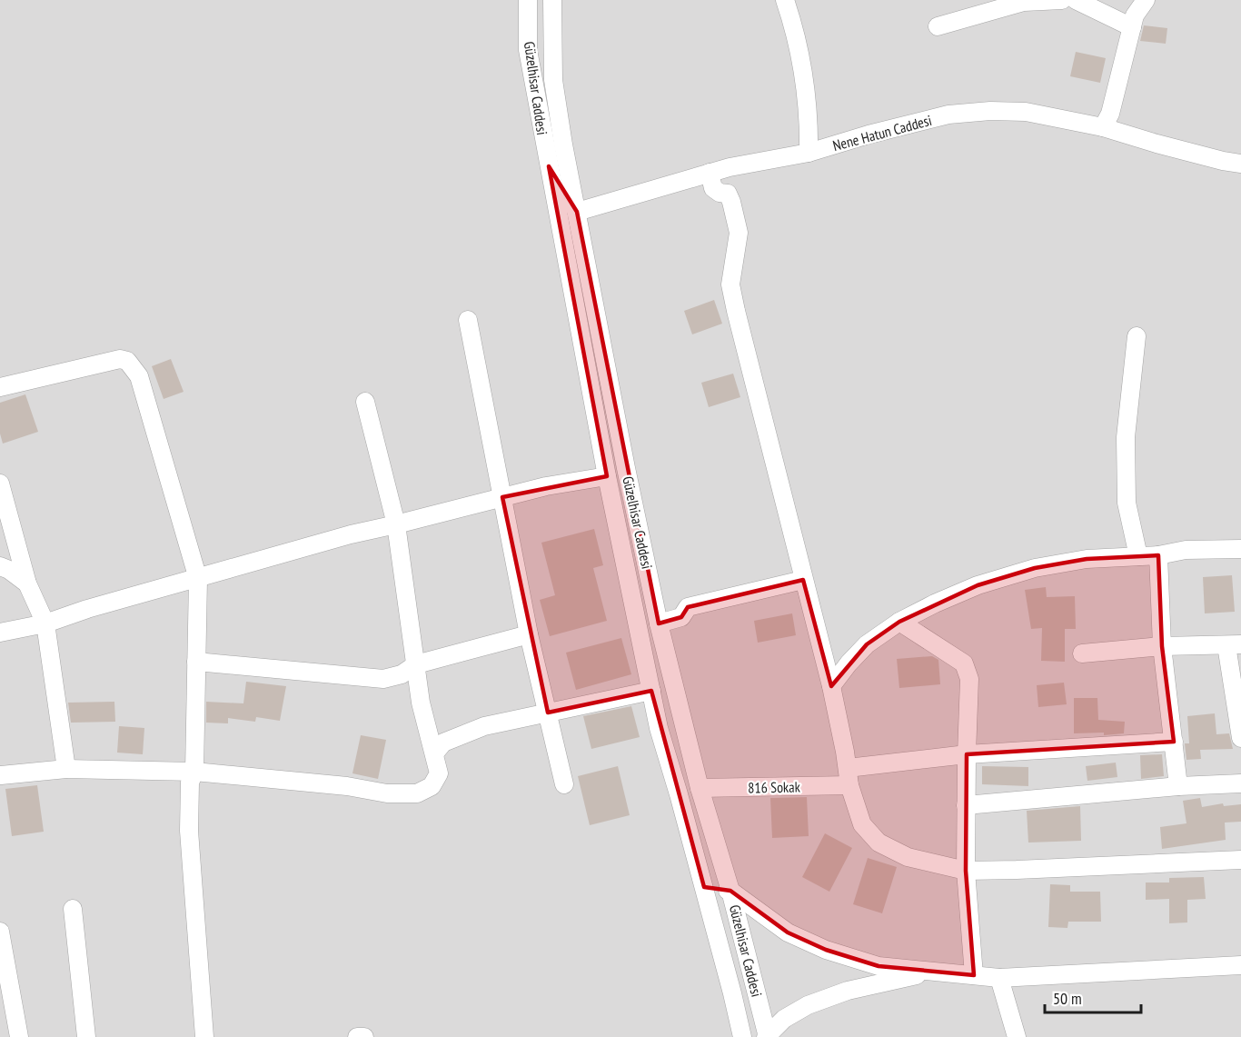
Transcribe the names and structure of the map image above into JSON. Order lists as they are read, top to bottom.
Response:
{
  "streets": {
    "street": ["Güzelhisar Caddesi", "Nene Hatun Caddesi", "816 Sokak"]
  },
  "crossings": [
    ["Güzelhisar Caddesi", "Nene Hatun Caddesi"],
    ["Güzelhisar Caddesi", "816 Sokak"]
  ],
  "scale_bar": "50 m"
}
